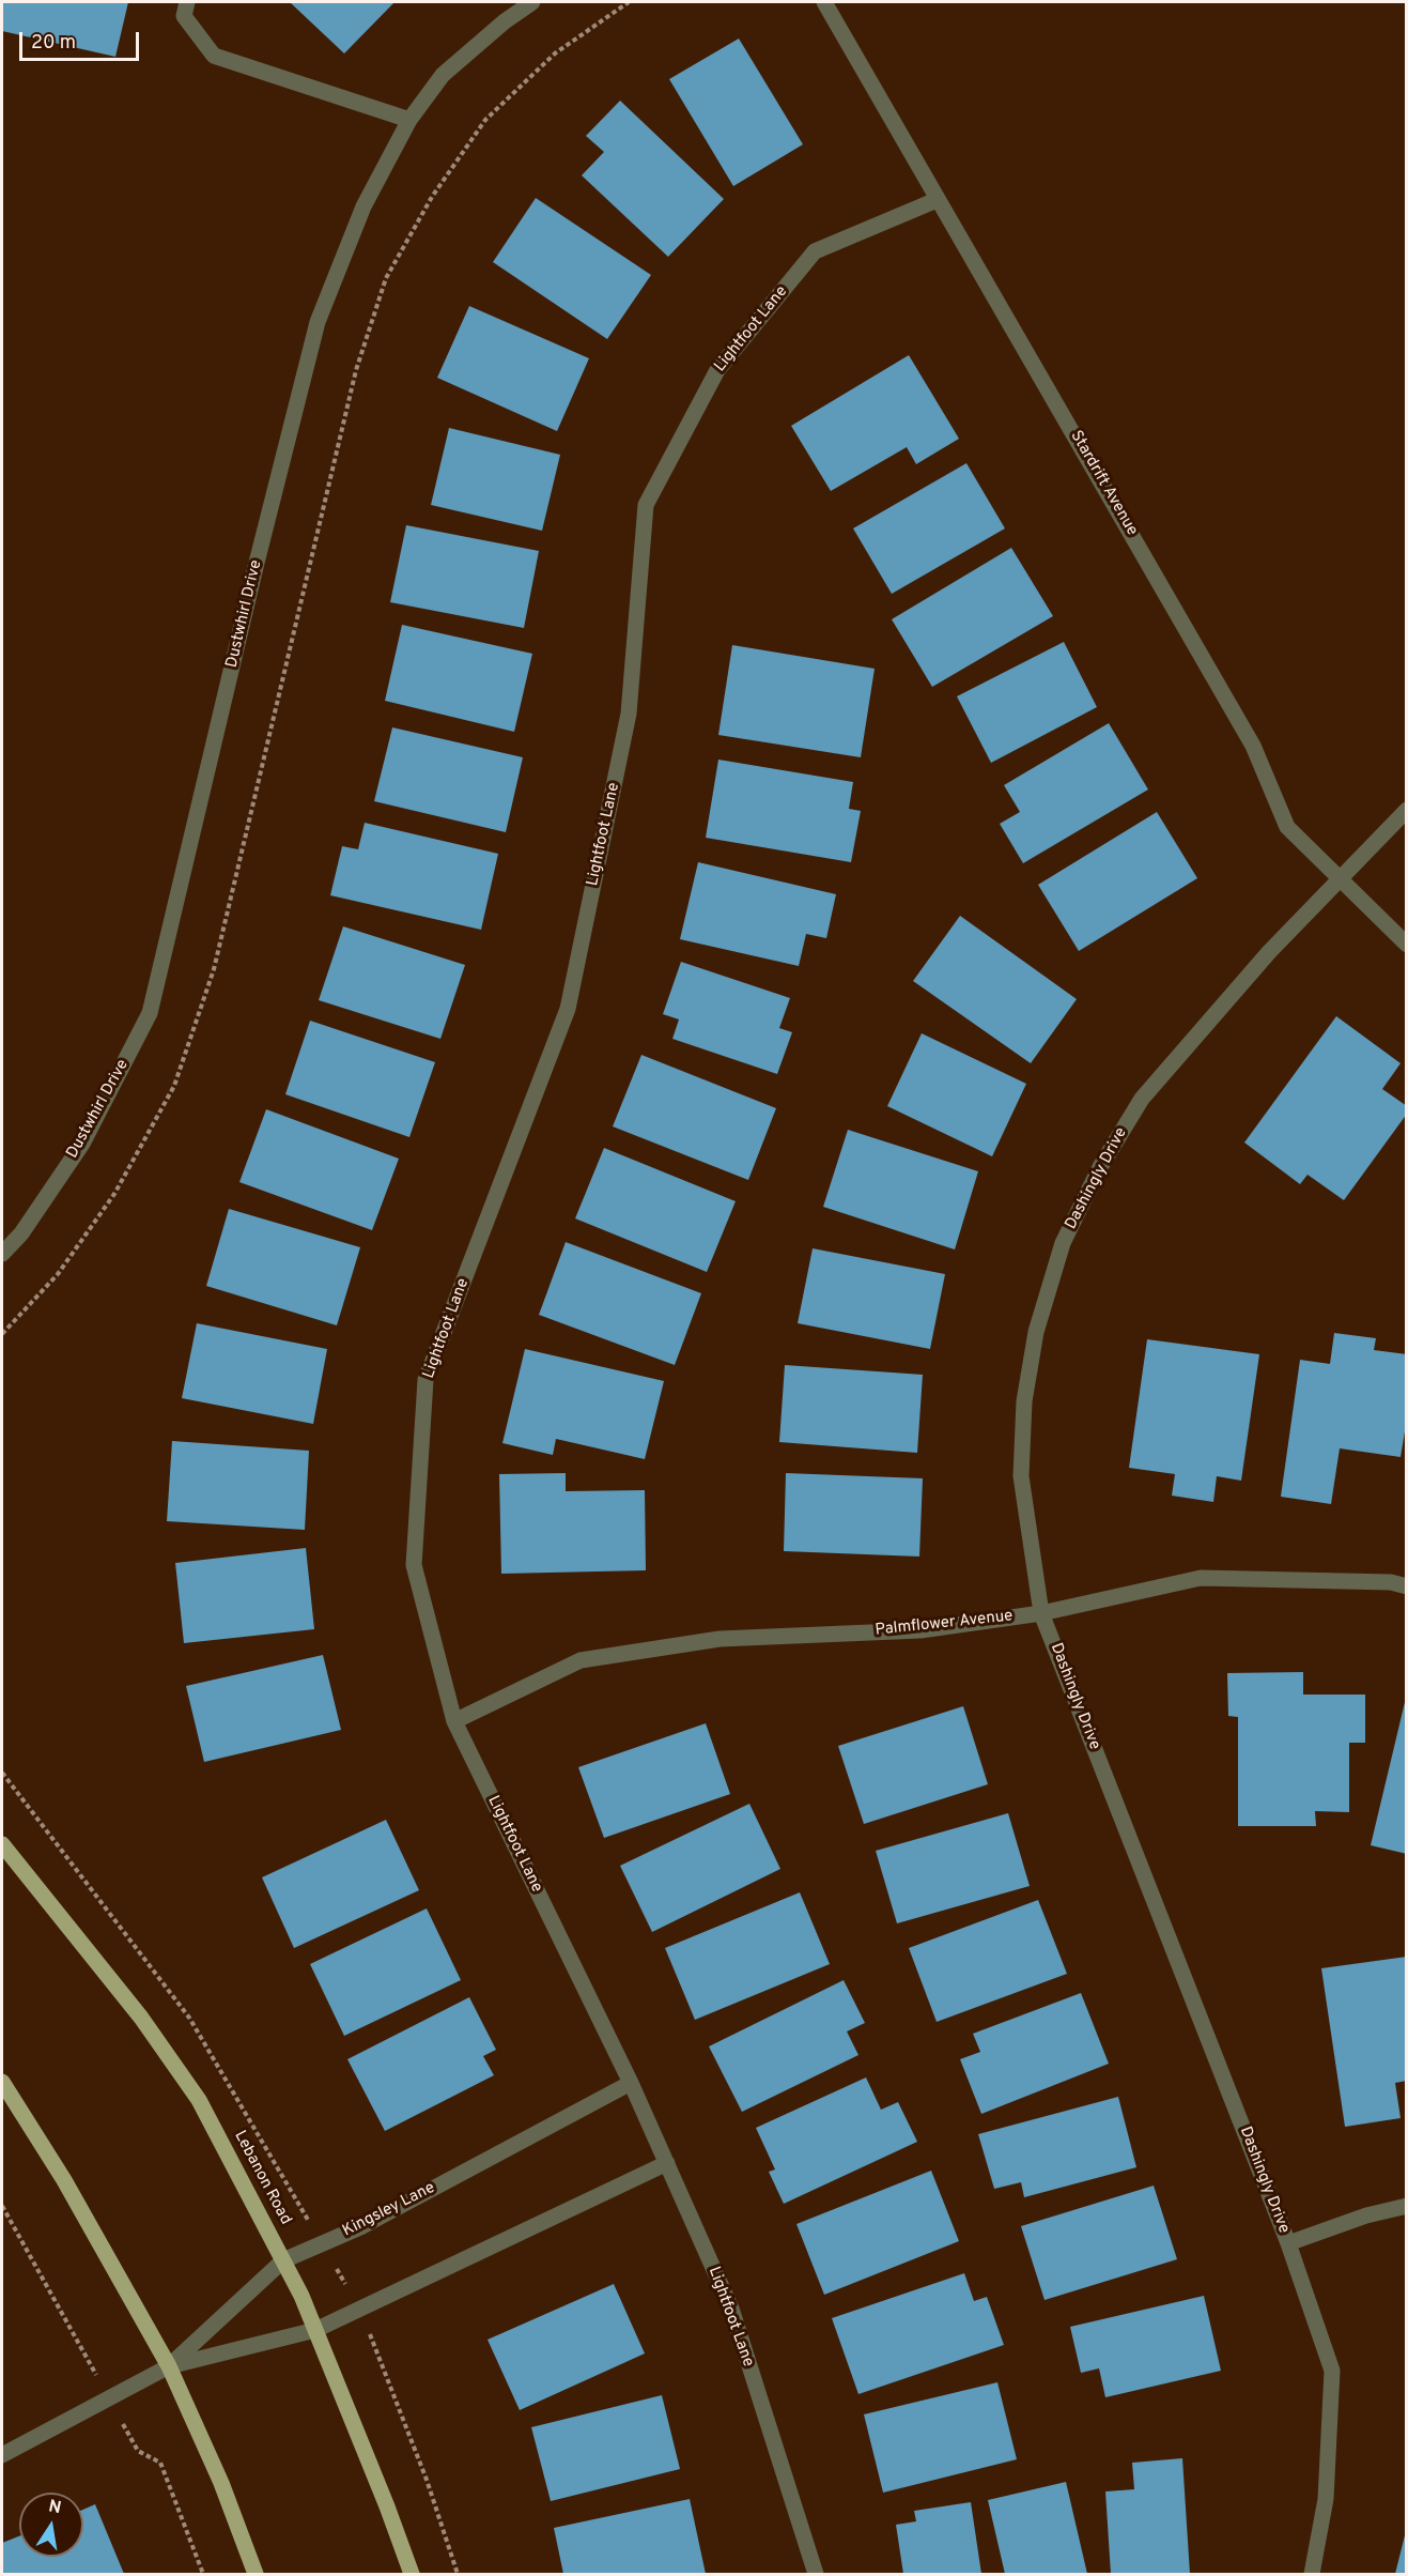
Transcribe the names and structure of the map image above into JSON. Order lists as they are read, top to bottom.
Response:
{
  "streets": {
    "main road": ["Lebanon Road"],
    "street": [
      "Lightfoot Lane",
      "Stardrift Avenue",
      "Dustwhirl Drive",
      "Dashingly Drive",
      "Palmflower Avenue",
      "Kingsley Lane"
    ]
  },
  "crossings": [
    ["Lightfoot Lane", "Stardrift Avenue"],
    ["Lightfoot Lane", "Palmflower Avenue"],
    ["Lightfoot Lane", "Kingsley Lane"],
    ["Stardrift Avenue", "Dashingly Drive"],
    ["Dashingly Drive", "Palmflower Avenue"],
    ["Lebanon Road", "Kingsley Lane"]
  ],
  "scale_bar": "20 m",
  "north": "top"
}
